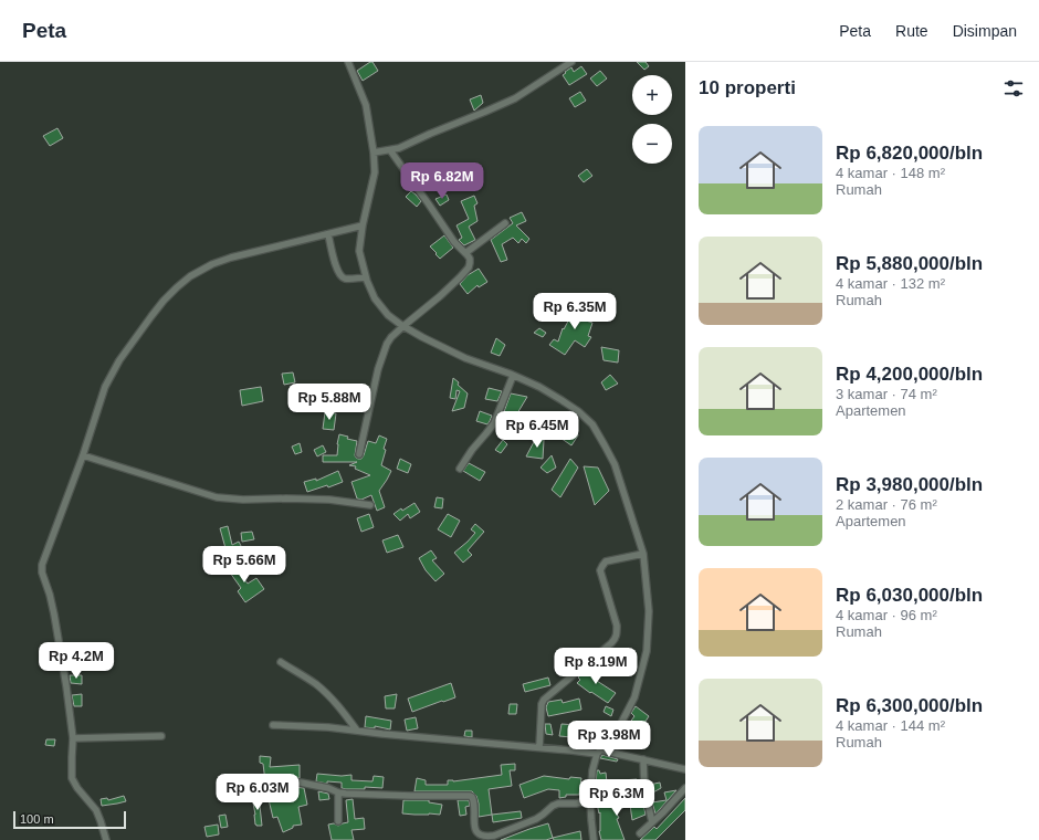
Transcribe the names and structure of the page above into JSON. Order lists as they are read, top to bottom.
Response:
{
  "scale_bar": "100 m",
  "page": {
    "header": "Peta",
    "nav": ["Peta", "Rute", "Disimpan"],
    "heading": "10 properti",
    "map_buttons": ["+", "−"],
    "list": [
      {
        "name": "Rp 6,820,000/bln",
        "note": "4 kamar · 148 m² · Rumah"
      },
      {
        "name": "Rp 5,880,000/bln",
        "note": "4 kamar · 132 m² · Rumah"
      },
      {
        "name": "Rp 4,200,000/bln",
        "note": "3 kamar · 74 m² · Apartemen"
      },
      {
        "name": "Rp 3,980,000/bln",
        "note": "2 kamar · 76 m² · Apartemen"
      },
      {
        "name": "Rp 6,030,000/bln",
        "note": "4 kamar · 96 m² · Rumah"
      },
      {
        "name": "Rp 6,300,000/bln",
        "note": "4 kamar · 144 m² · Rumah"
      }
    ],
    "price": [
      "Rp 6.82M",
      "Rp 6.35M",
      "Rp 5.88M",
      "Rp 6.45M",
      "Rp 5.66M",
      "Rp 4.2M",
      "Rp 8.19M",
      "Rp 3.98M",
      "Rp 6.03M",
      "Rp 6.3M"
    ],
    "scale": "100 m"
  }
}
